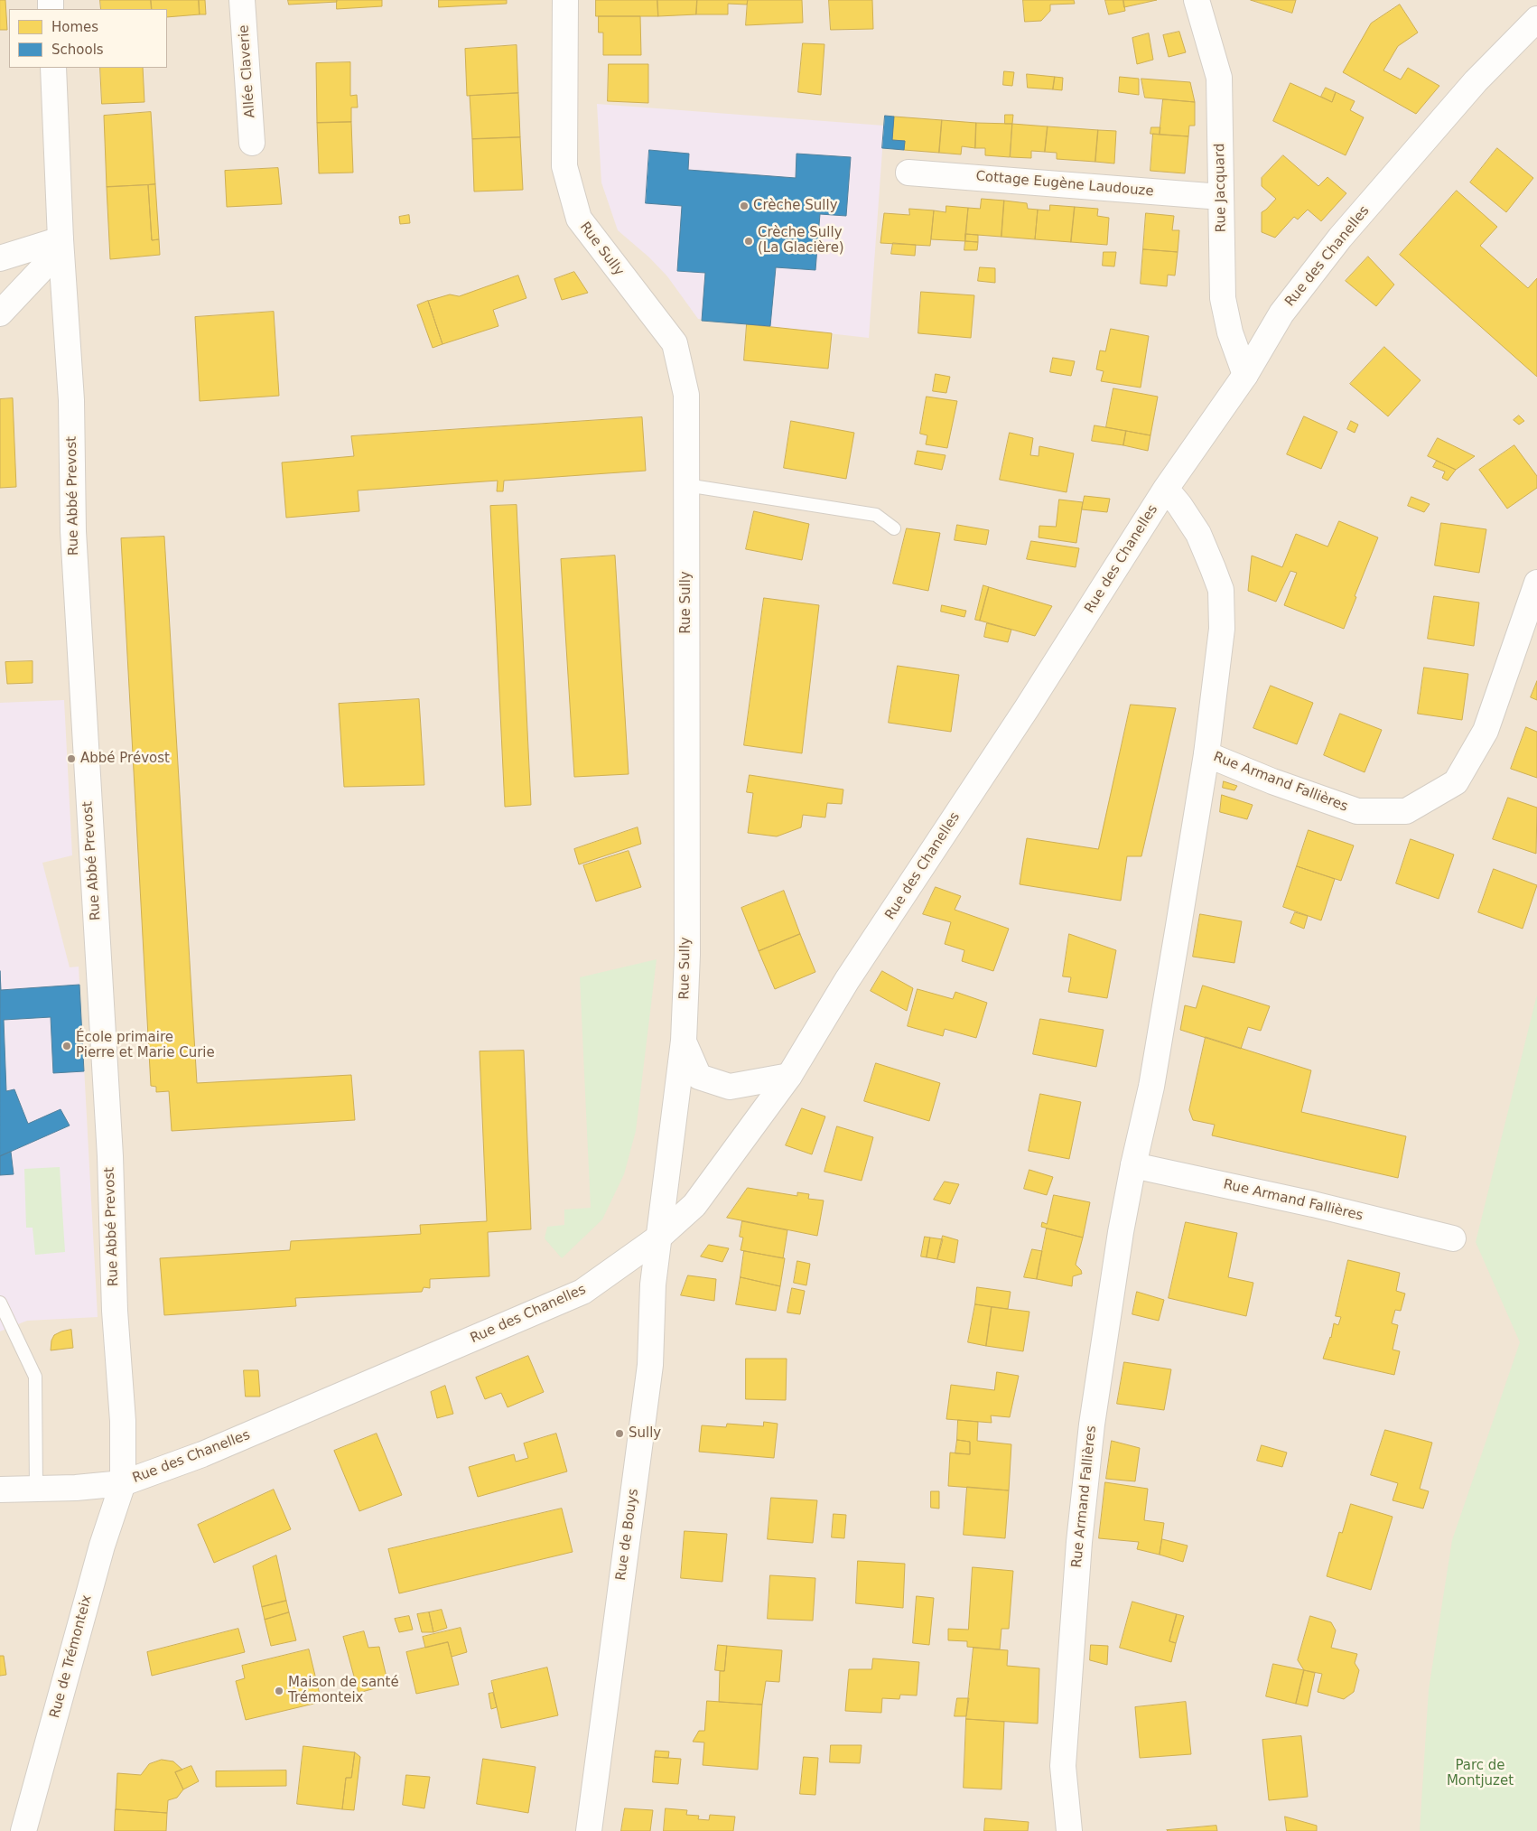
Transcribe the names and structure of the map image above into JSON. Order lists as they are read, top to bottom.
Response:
{
  "streets": {
    "street": [
      "Allée Claverie",
      "Cottage Eugène Laudouze",
      "Rue Jacquard",
      "Rue Sully",
      "Rue des Chanelles",
      "Rue Abbé Prevost",
      "Rue Armand Fallières",
      "Rue de Bouys",
      "Rue de Trémonteix"
    ]
  },
  "crossings": [
    ["Cottage Eugène Laudouze", "Rue Jacquard"],
    ["Rue Jacquard", "Rue des Chanelles"],
    ["Rue Sully", "Rue des Chanelles"],
    ["Rue Sully", "Rue de Bouys"],
    ["Rue des Chanelles", "Rue Abbé Prevost"],
    ["Rue des Chanelles", "Rue Armand Fallières"],
    ["Rue des Chanelles", "Rue de Bouys"],
    ["Rue des Chanelles", "Rue de Trémonteix"],
    ["Rue Abbé Prevost", "Rue de Trémonteix"]
  ],
  "parks": ["Parc de Montjuzet"],
  "places": [
    "Crèche Sully",
    "Crèche Sully (La Glacière)",
    "Abbé Prévost",
    "École primaire Pierre et Marie Curie",
    "Sully",
    "Maison de santé Trémonteix"
  ],
  "legend": ["Homes", "Schools"]
}
